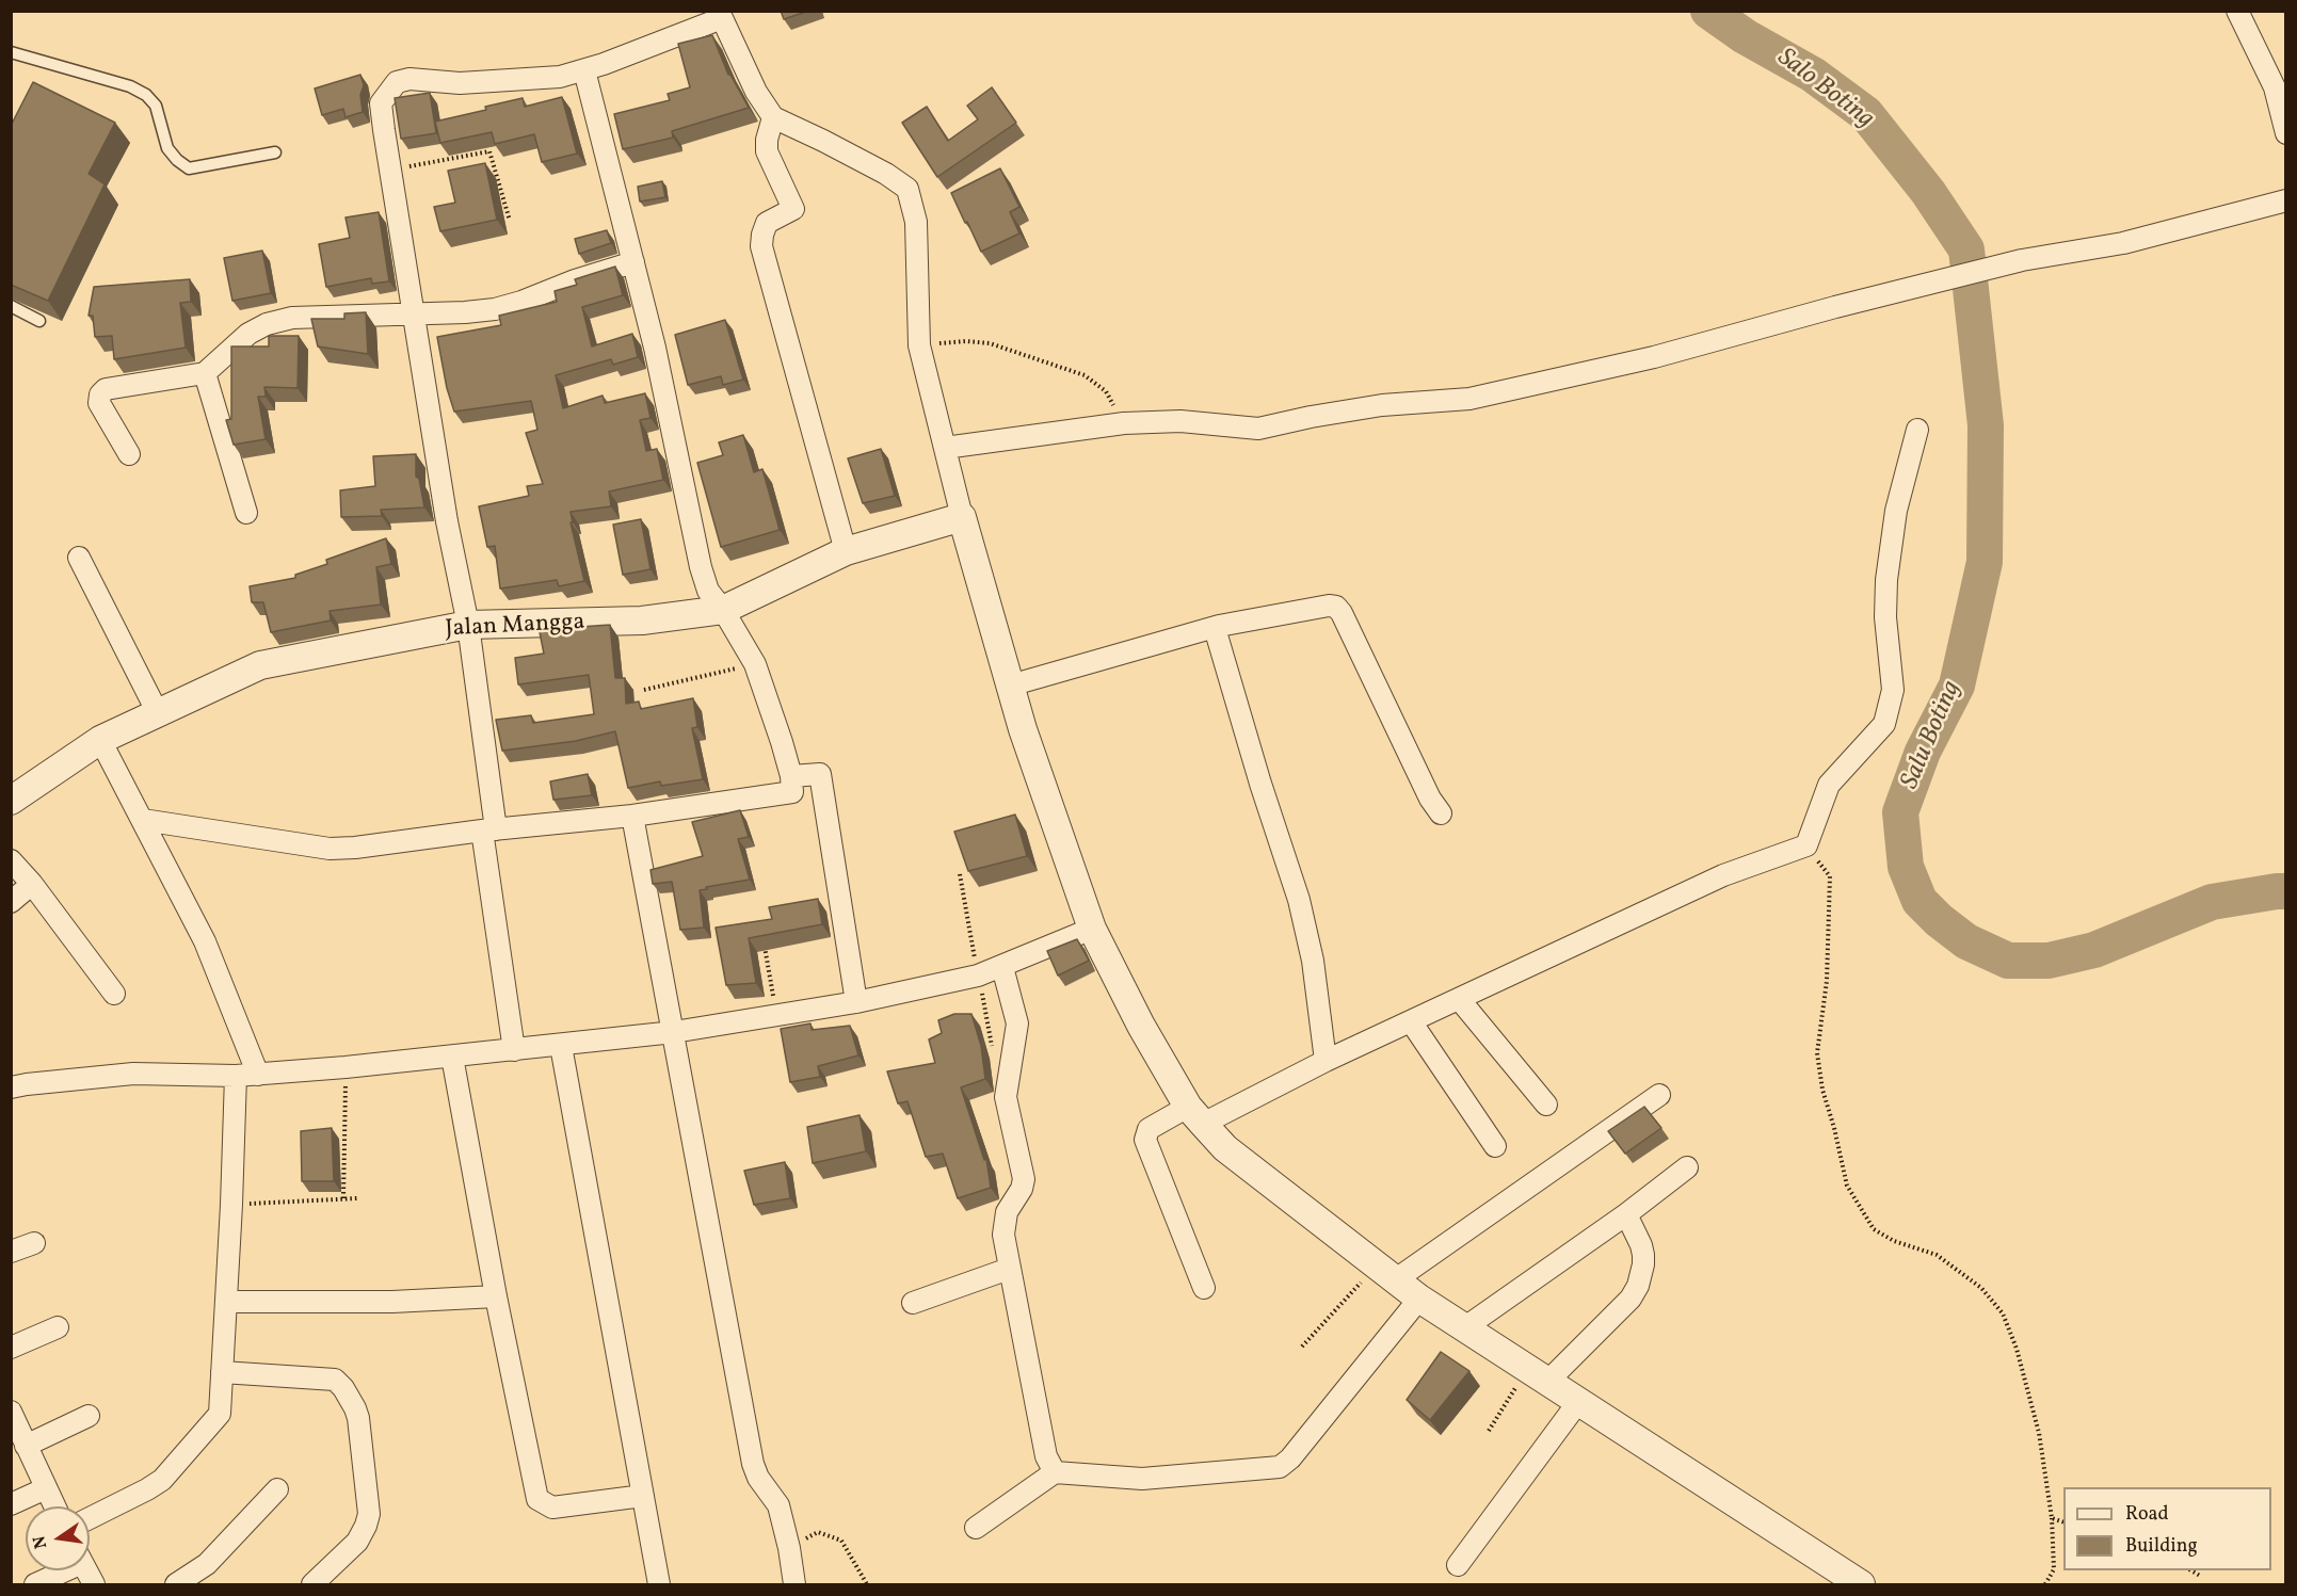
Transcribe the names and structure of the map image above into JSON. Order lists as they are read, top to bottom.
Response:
{
  "streets": {
    "street": ["Jalan Mangga"]
  },
  "water": ["Salo Boting", "Salu Boting"],
  "legend": ["Road", "Building"],
  "north": "left"
}
